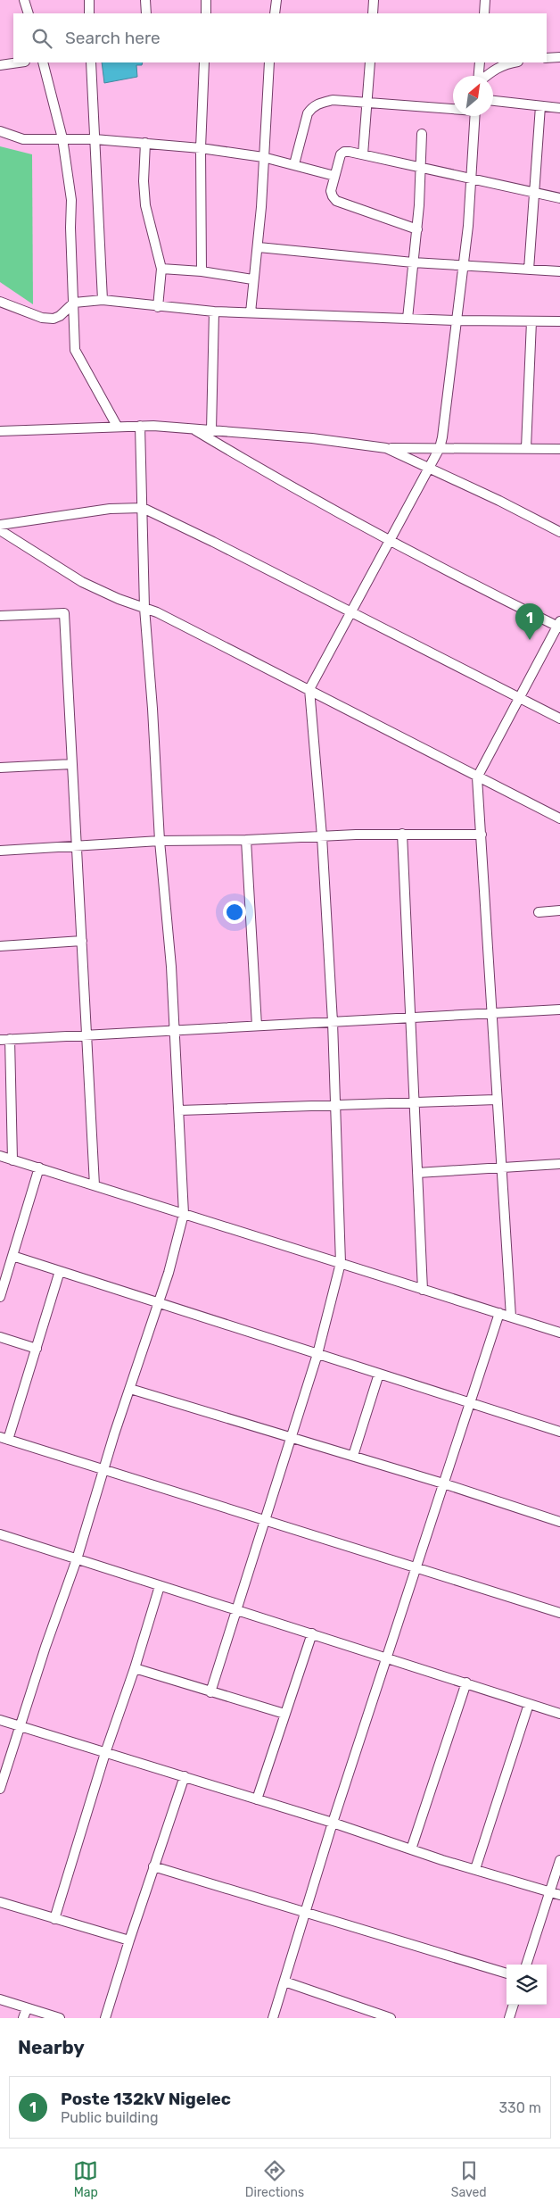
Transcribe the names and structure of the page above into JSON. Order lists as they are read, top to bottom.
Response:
{
  "north": "top right",
  "page": {
    "search": "Search here",
    "pins": "1",
    "heading": "Nearby",
    "list": [
      {
        "mark": "1",
        "name": "Poste 132kV Nigelec",
        "note": "Public building",
        "value": "330 m"
      }
    ],
    "nav": ["Map", "Directions", "Saved"]
  }
}
